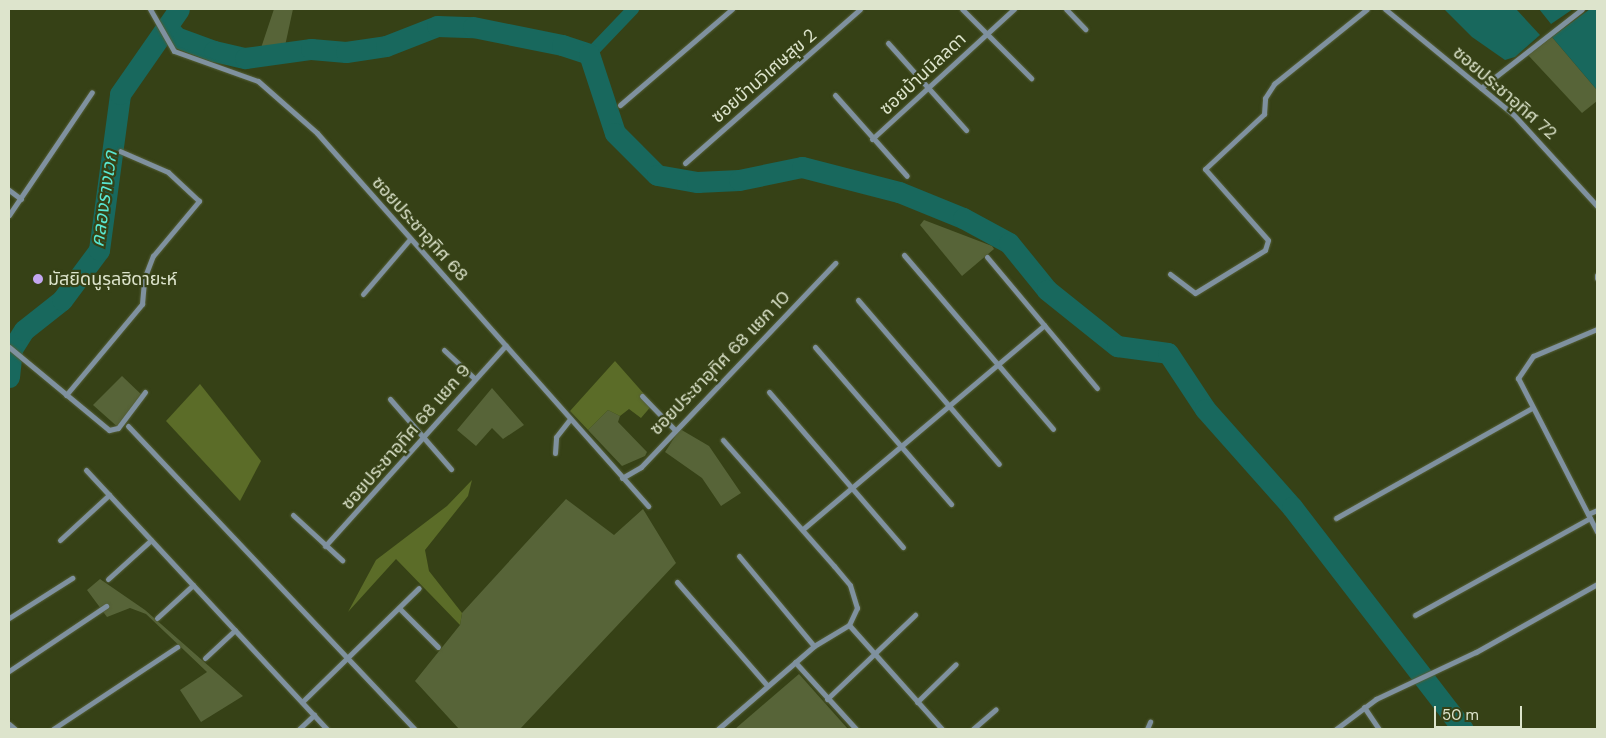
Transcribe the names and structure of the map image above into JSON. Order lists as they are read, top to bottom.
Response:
{
  "streets": {
    "street": [
      "ซอยบ้านนิลลดา",
      "ซอยบ้านวิเศษสุข 2",
      "ซอยประชาอุทิศ 72",
      "ซอยประชาอุทิศ 68",
      "ซอยประชาอุทิศ 68 แยก 10",
      "ซอยประชาอุทิศ 68 แยก 9"
    ]
  },
  "crossings": [
    ["ซอยประชาอุทิศ 68", "ซอยประชาอุทิศ 68 แยก 10"],
    ["ซอยประชาอุทิศ 68", "ซอยประชาอุทิศ 68 แยก 9"]
  ],
  "water": ["คลองรางเวก"],
  "places": ["มัสยิดนูรุลฮิดายะห์"],
  "scale_bar": "50 m"
}
